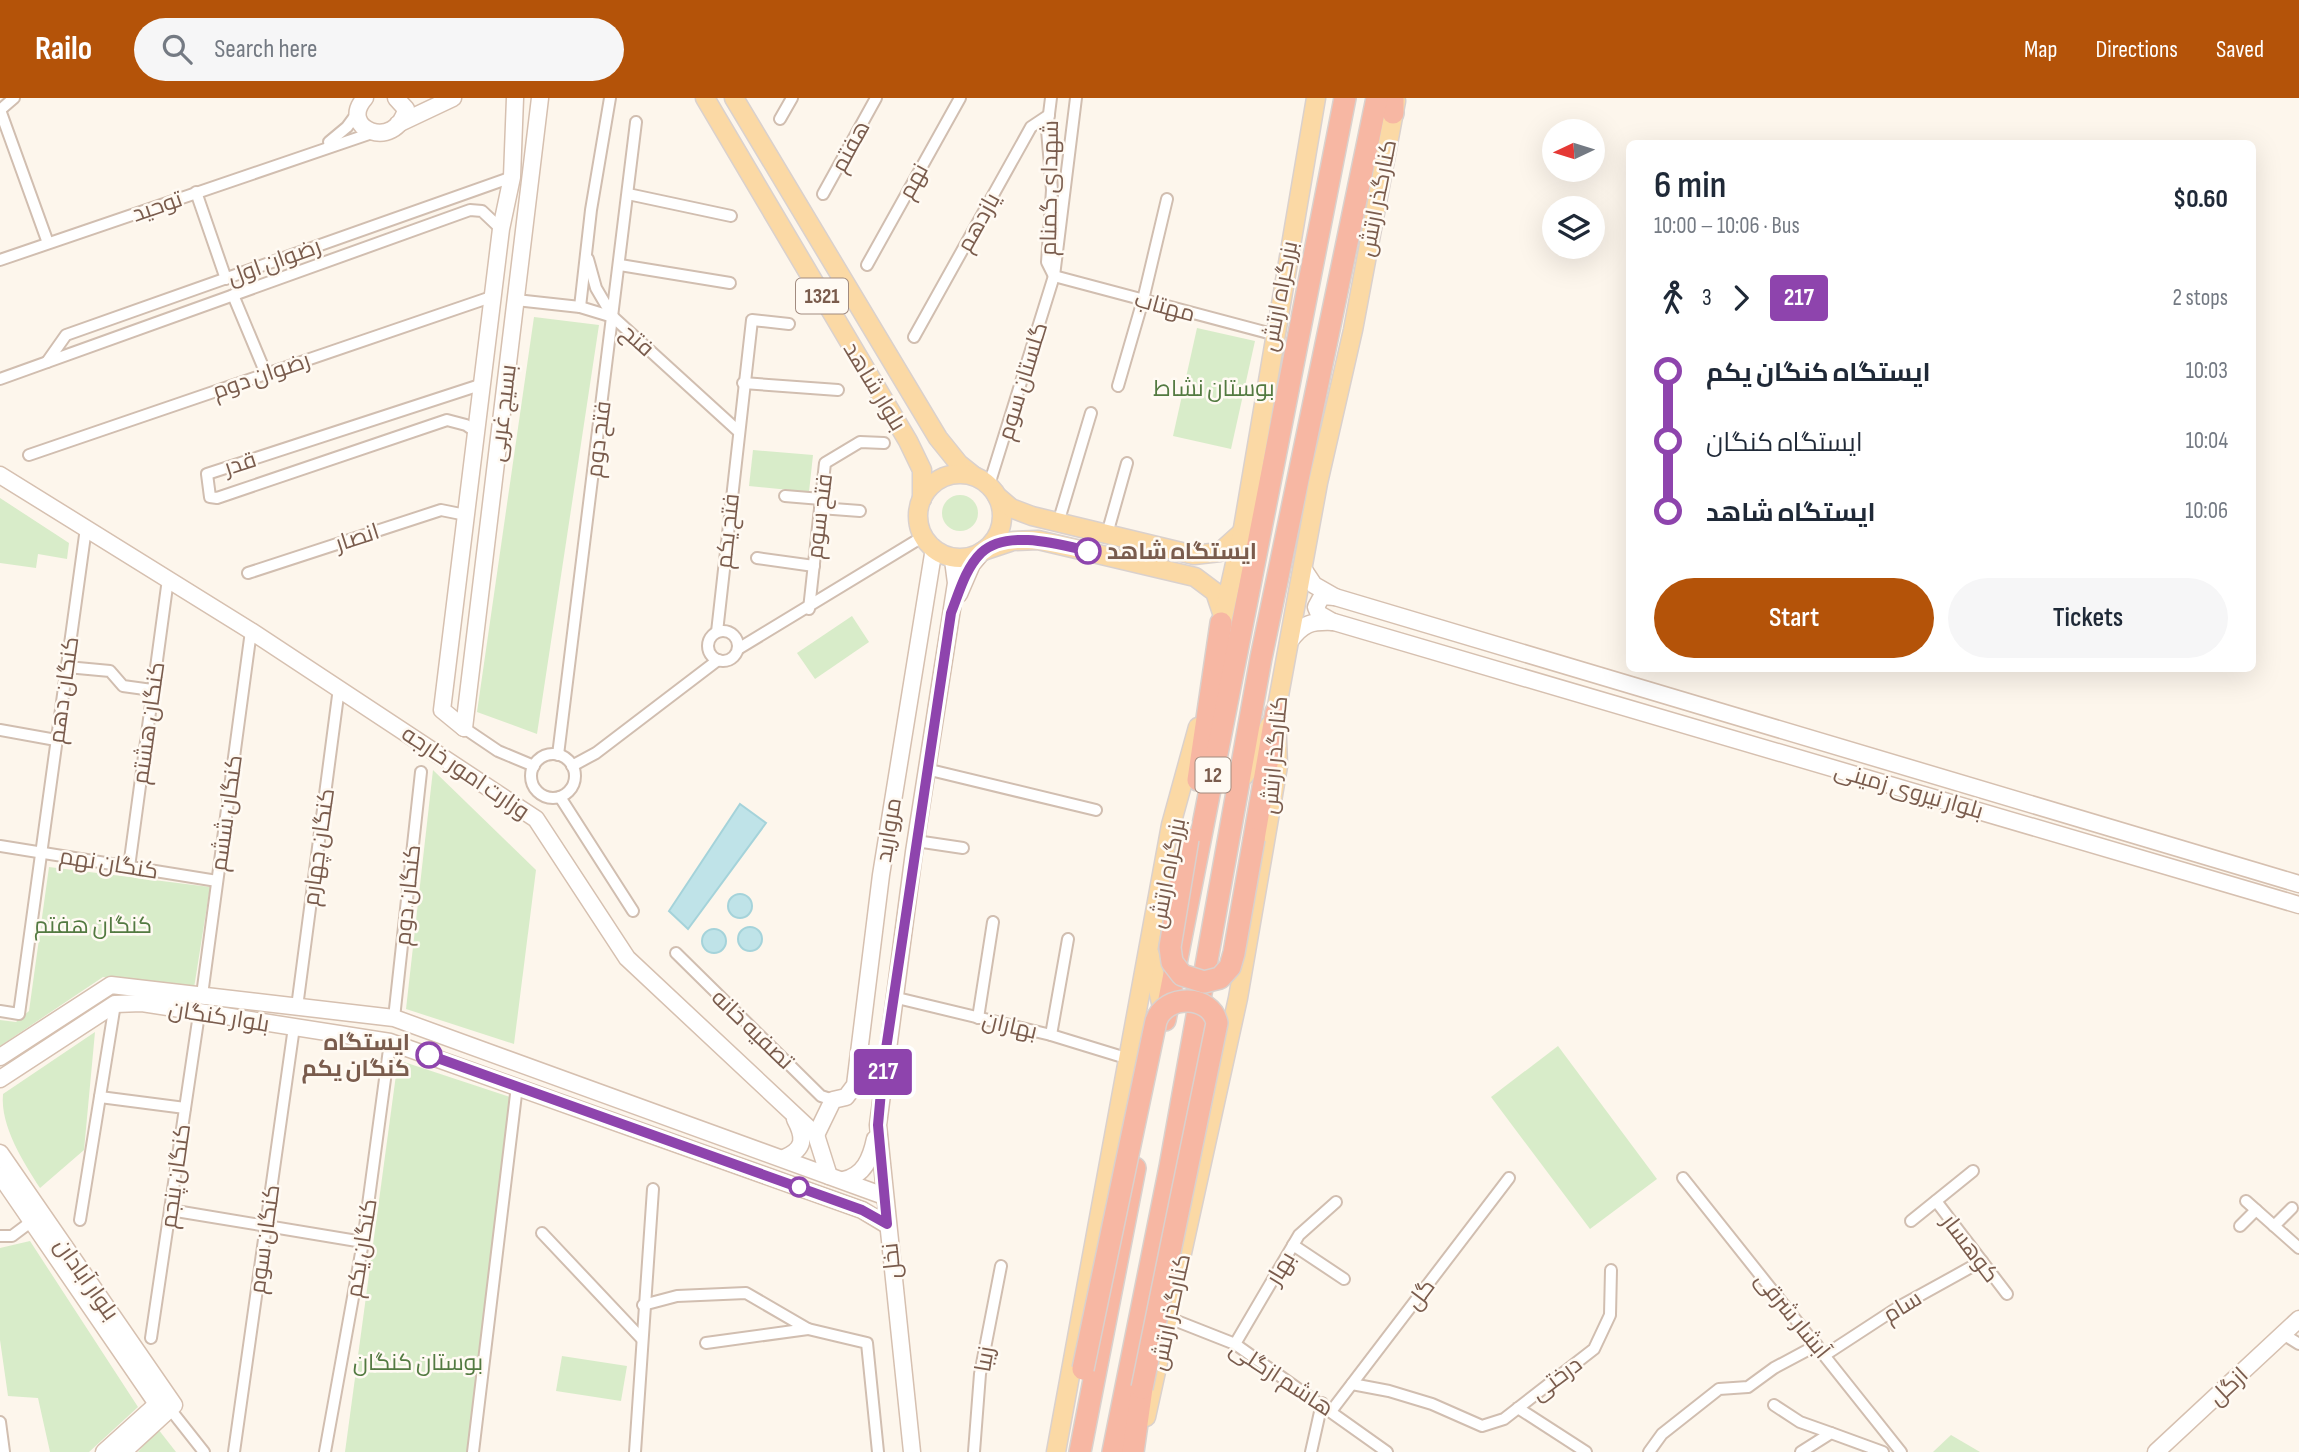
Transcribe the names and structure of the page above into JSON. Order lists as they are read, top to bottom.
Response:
{
  "streets": {
    "highway": ["بزرگراه ارتش", "12"],
    "main road": [
      "کنارگذر ارتش",
      "1321",
      "بلوار شاهد",
      "بسیج غربی",
      "وزارت امور خارجه",
      "بلوار نیروی زمینی",
      "مروارید",
      "بلوار کنگان",
      "نخل",
      "بلوار آبادان",
      "ازگل"
    ],
    "street": [
      "هفتم",
      "نهم",
      "شهدای گمنام",
      "توحید",
      "یازدهم",
      "رضوان اول",
      "مهتاب",
      "فتح",
      "رضوان دوم",
      "گلستان سوم",
      "فتح دوم",
      "قدر",
      "فتح سوم",
      "فتح یکم",
      "انصار",
      "کنگان دهم",
      "کنگان هشتم",
      "کنگان ششم",
      "کنگان چهارم",
      "کنگان نهم",
      "کنگان دوم",
      "بهاران",
      "تصفیه خانه",
      "کنگان پنجم",
      "کنگان سوم",
      "کنگان یکم",
      "کوهسار",
      "بهار",
      "گل",
      "سام",
      "آبشار شرقی",
      "زیبا",
      "هاشم ازگلی",
      "درختی"
    ]
  },
  "crossings": [
    ["شهدای گمنام", "یازدهم"],
    ["شهدای گمنام", "مهتاب"],
    ["شهدای گمنام", "گلستان سوم"],
    ["کنارگذر ارتش", "بلوار نیروی زمینی"],
    ["کنارگذر ارتش", "هاشم ازگلی"],
    ["رضوان اول", "بسیج غربی"],
    ["1321", "گلستان سوم"],
    ["1321", "بلوار شاهد"],
    ["1321", "مروارید"],
    ["مهتاب", "گلستان سوم"],
    ["فتح", "بسیج غربی"],
    ["فتح", "فتح دوم"],
    ["فتح", "فتح یکم"],
    ["رضوان دوم", "بسیج غربی"],
    ["گلستان سوم", "بلوار شاهد"],
    ["گلستان سوم", "مروارید"],
    ["بلوار شاهد", "مروارید"],
    ["بسیج غربی", "قدر"],
    ["بسیج غربی", "انصار"],
    ["کنگان دهم", "وزارت امور خارجه"],
    ["کنگان دهم", "کنگان نهم"],
    ["کنگان هشتم", "وزارت امور خارجه"],
    ["کنگان هشتم", "کنگان نهم"],
    ["وزارت امور خارجه", "کنگان ششم"],
    ["وزارت امور خارجه", "کنگان چهارم"],
    ["کنگان ششم", "کنگان نهم"],
    ["کنگان ششم", "بلوار کنگان"],
    ["مروارید", "تصفیه خانه"],
    ["کنگان چهارم", "بلوار کنگان"],
    ["کنگان دوم", "بلوار کنگان"],
    ["بلوار کنگان", "کنگان پنجم"],
    ["بلوار کنگان", "کنگان سوم"],
    ["بلوار کنگان", "کنگان یکم"],
    ["بلوار کنگان", "نخل"],
    ["بهاران", "نخل"],
    ["کوهسار", "سام"],
    ["بهار", "هاشم ازگلی"],
    ["گل", "هاشم ازگلی"],
    ["سام", "آبشار شرقی"]
  ],
  "parks": ["بوستان نشاط", "کنگان هفتم", "بوستان کنگان"],
  "places": ["ایستگاه شاهد", "ایستگاه کنگان یکم"],
  "lines": ["bus line 217"],
  "north": "left",
  "page": {
    "header": "Railo",
    "search": "Search here",
    "nav": ["Map", "Directions", "Saved"],
    "on_map": "217",
    "heading": ["6 min", "10:00 – 10:06 · Bus", "$0.60"],
    "legs": ["3", "217", "2 stops"],
    "list": [
      {
        "name": "ایستگاه کنگان یکم",
        "value": "10:03"
      },
      {
        "name": "ایستگاه کنگان",
        "value": "10:04"
      },
      {
        "name": "ایستگاه شاهد",
        "value": "10:06"
      }
    ],
    "buttons": ["Start", "Tickets"]
  }
}
